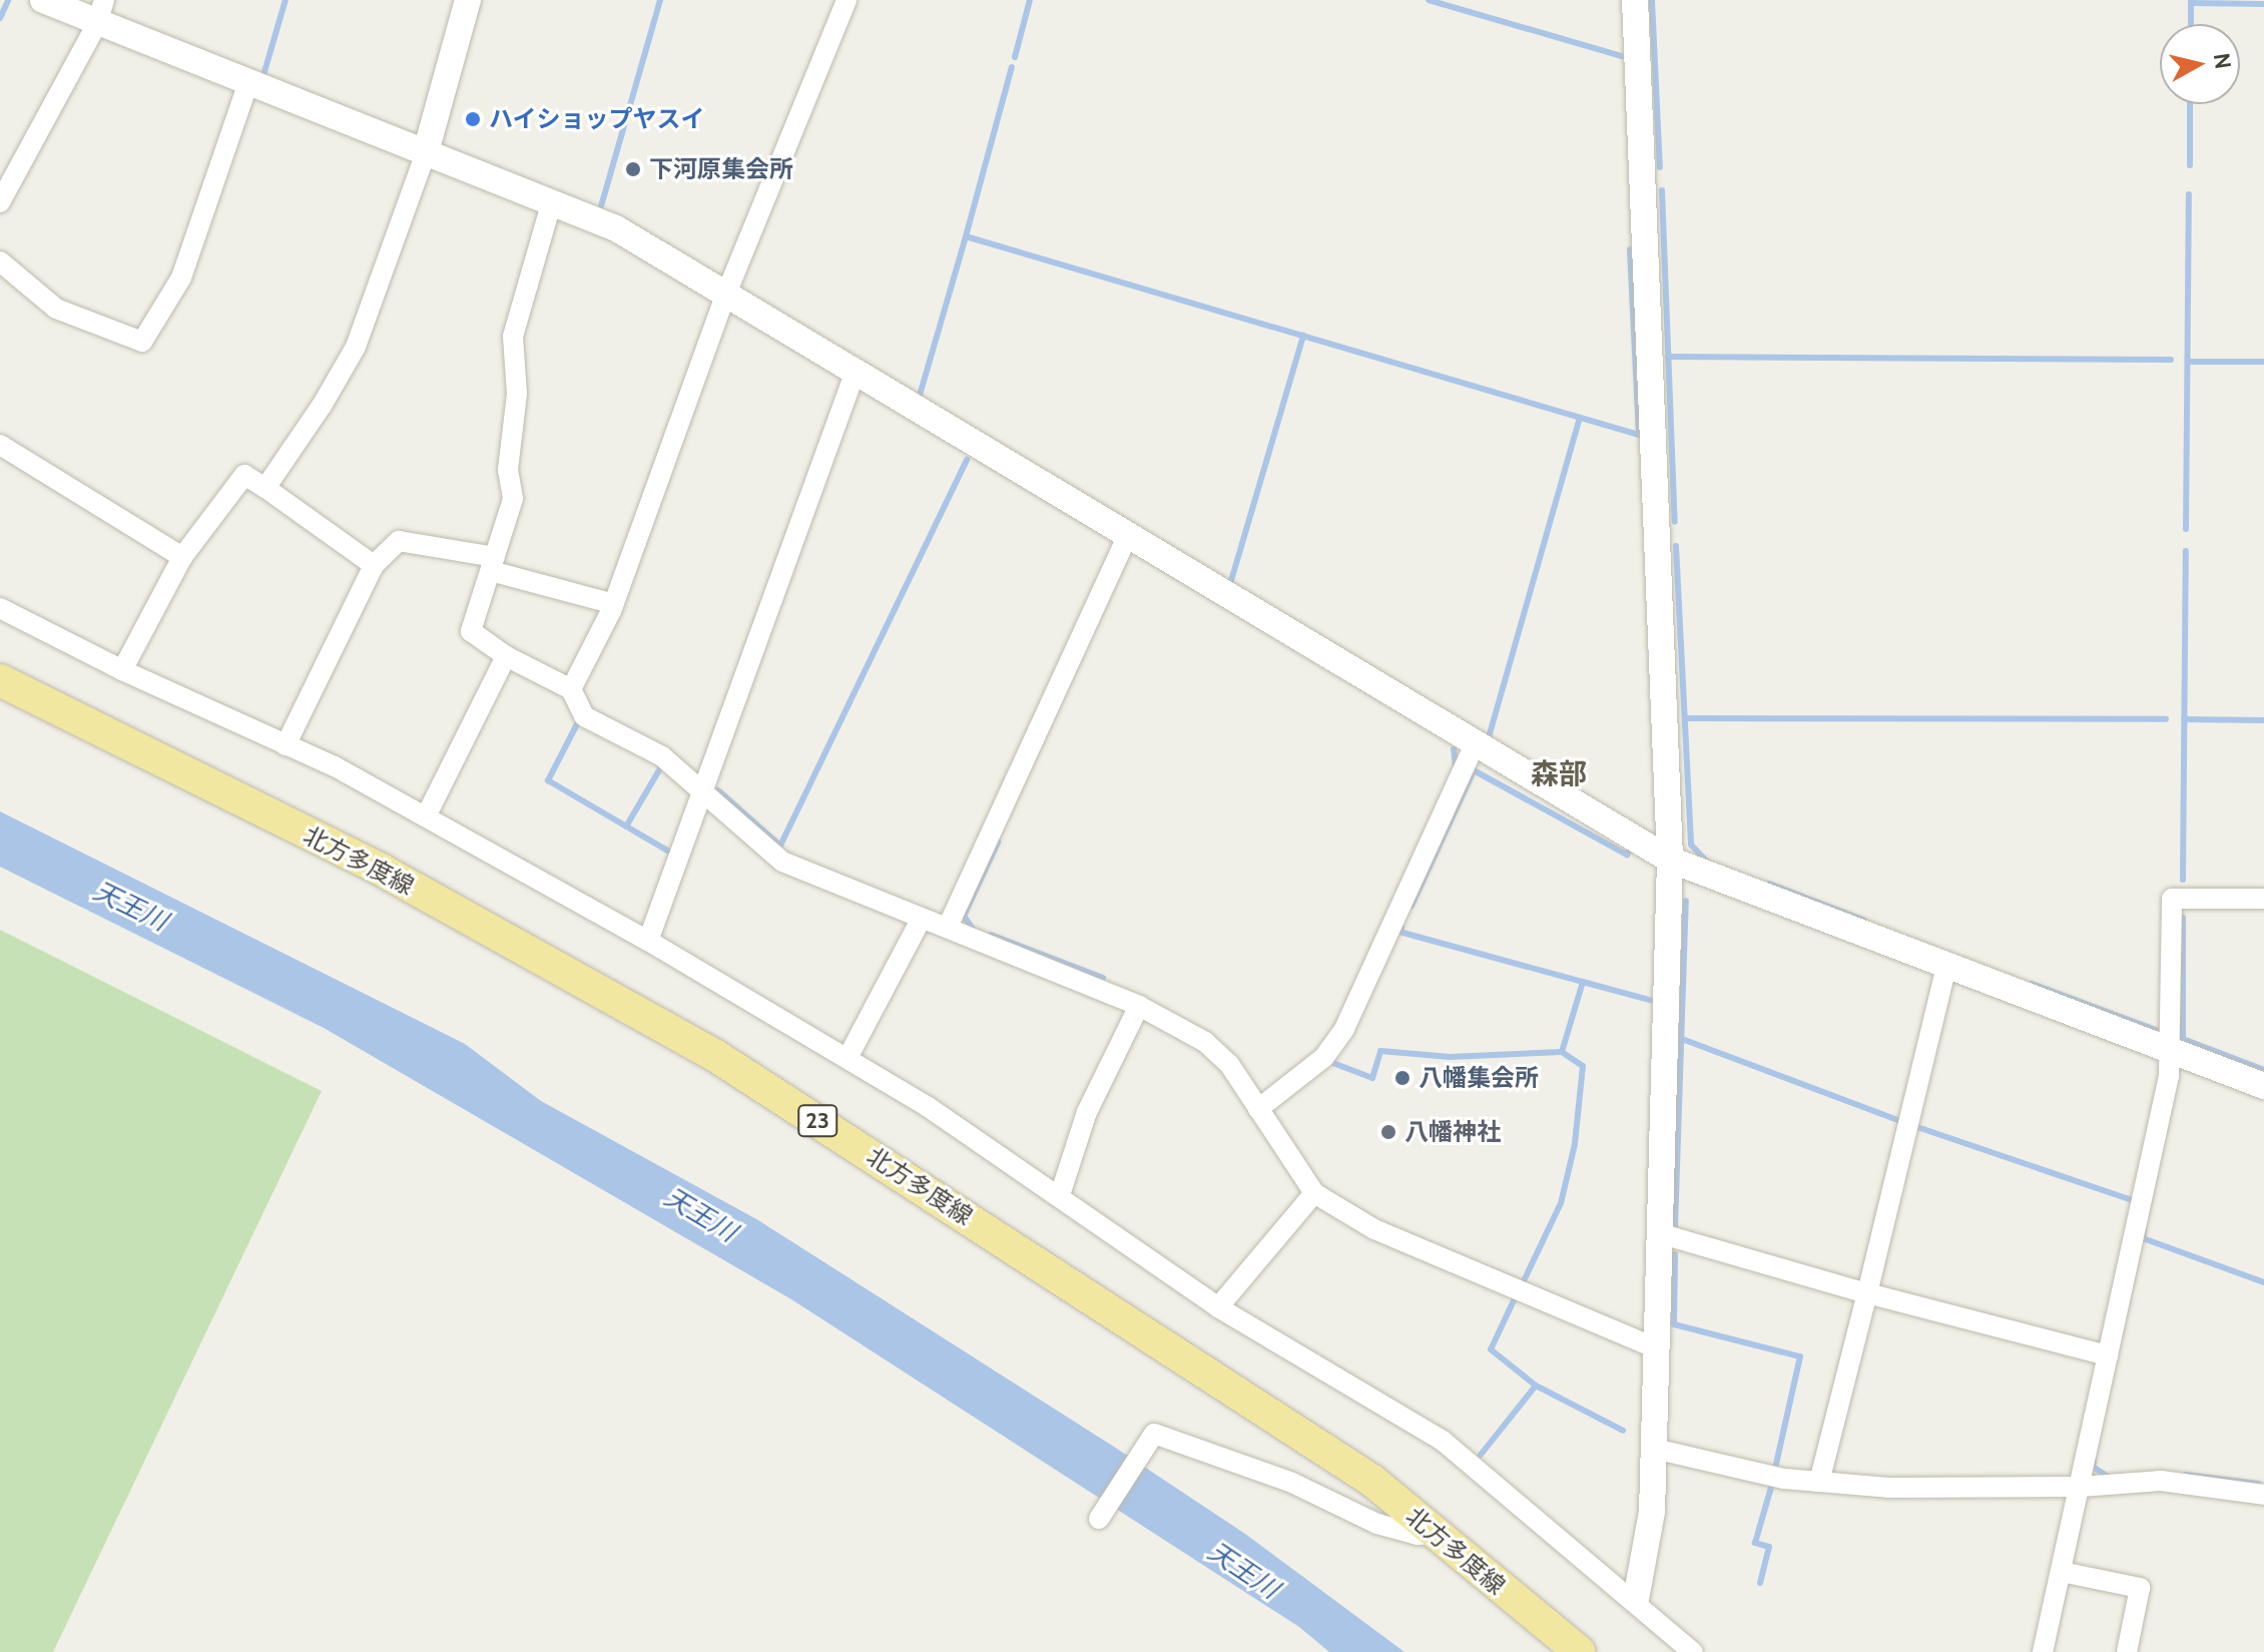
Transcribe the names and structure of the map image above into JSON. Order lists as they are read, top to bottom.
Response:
{
  "streets": {
    "main road": ["北方多度線", "23"]
  },
  "districts": ["森部"],
  "water": ["天王川"],
  "places": [
    "ハイショップヤスイ",
    "下河原集会所",
    "八幡集会所",
    "八幡神社"
  ],
  "north": "right"
}
